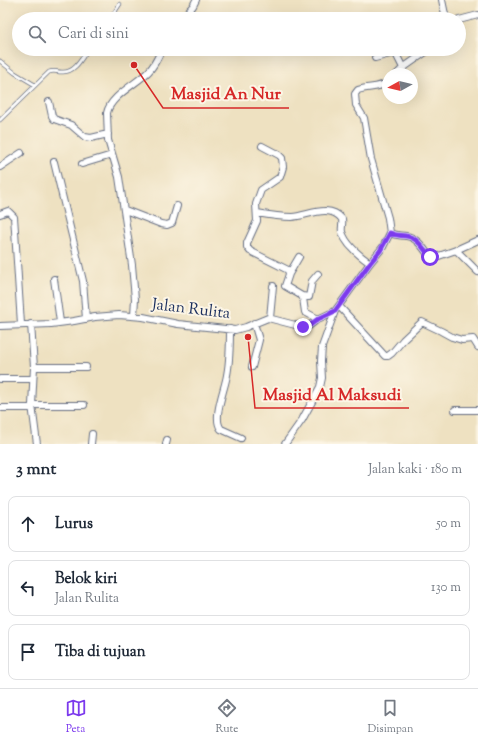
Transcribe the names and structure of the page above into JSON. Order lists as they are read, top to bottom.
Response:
{
  "streets": {
    "street": ["Jalan Rulita"]
  },
  "places": ["Masjid An Nur", "Masjid Al Maksudi"],
  "north": "left",
  "page": {
    "search": "Cari di sini",
    "heading": ["3 mnt", "Jalan kaki · 180 m"],
    "list": [
      ["Lurus", "50 m"],
      ["Belok kiri", "Jalan Rulita", "130 m"],
      "Tiba di tujuan"
    ],
    "nav": ["Peta", "Rute", "Disimpan"]
  }
}
